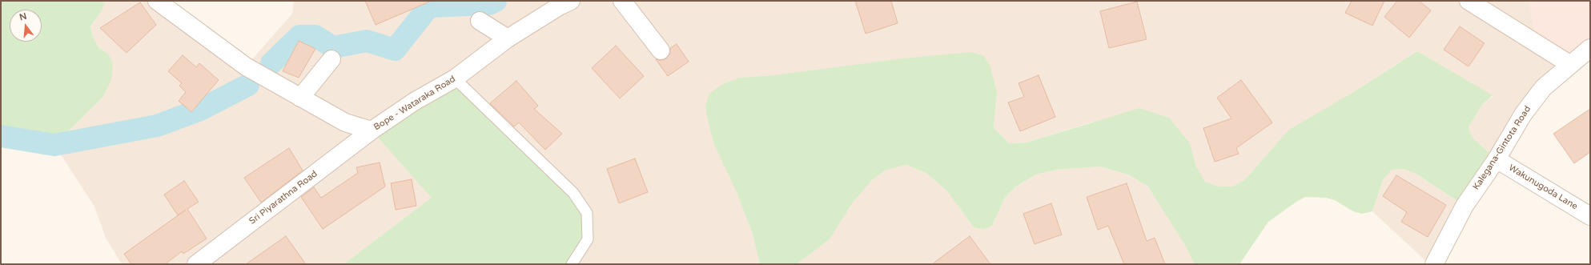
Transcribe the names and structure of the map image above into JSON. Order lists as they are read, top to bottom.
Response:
{
  "streets": {
    "street": [
      "Bope - Wataraka Road",
      "Kalegana-Gintota Road",
      "Wakunugoda Lane",
      "Sri Piyarathna Road"
    ]
  },
  "crossings": [
    ["Bope - Wataraka Road", "Sri Piyarathna Road"],
    ["Kalegana-Gintota Road", "Wakunugoda Lane"]
  ],
  "north": "top"
}
